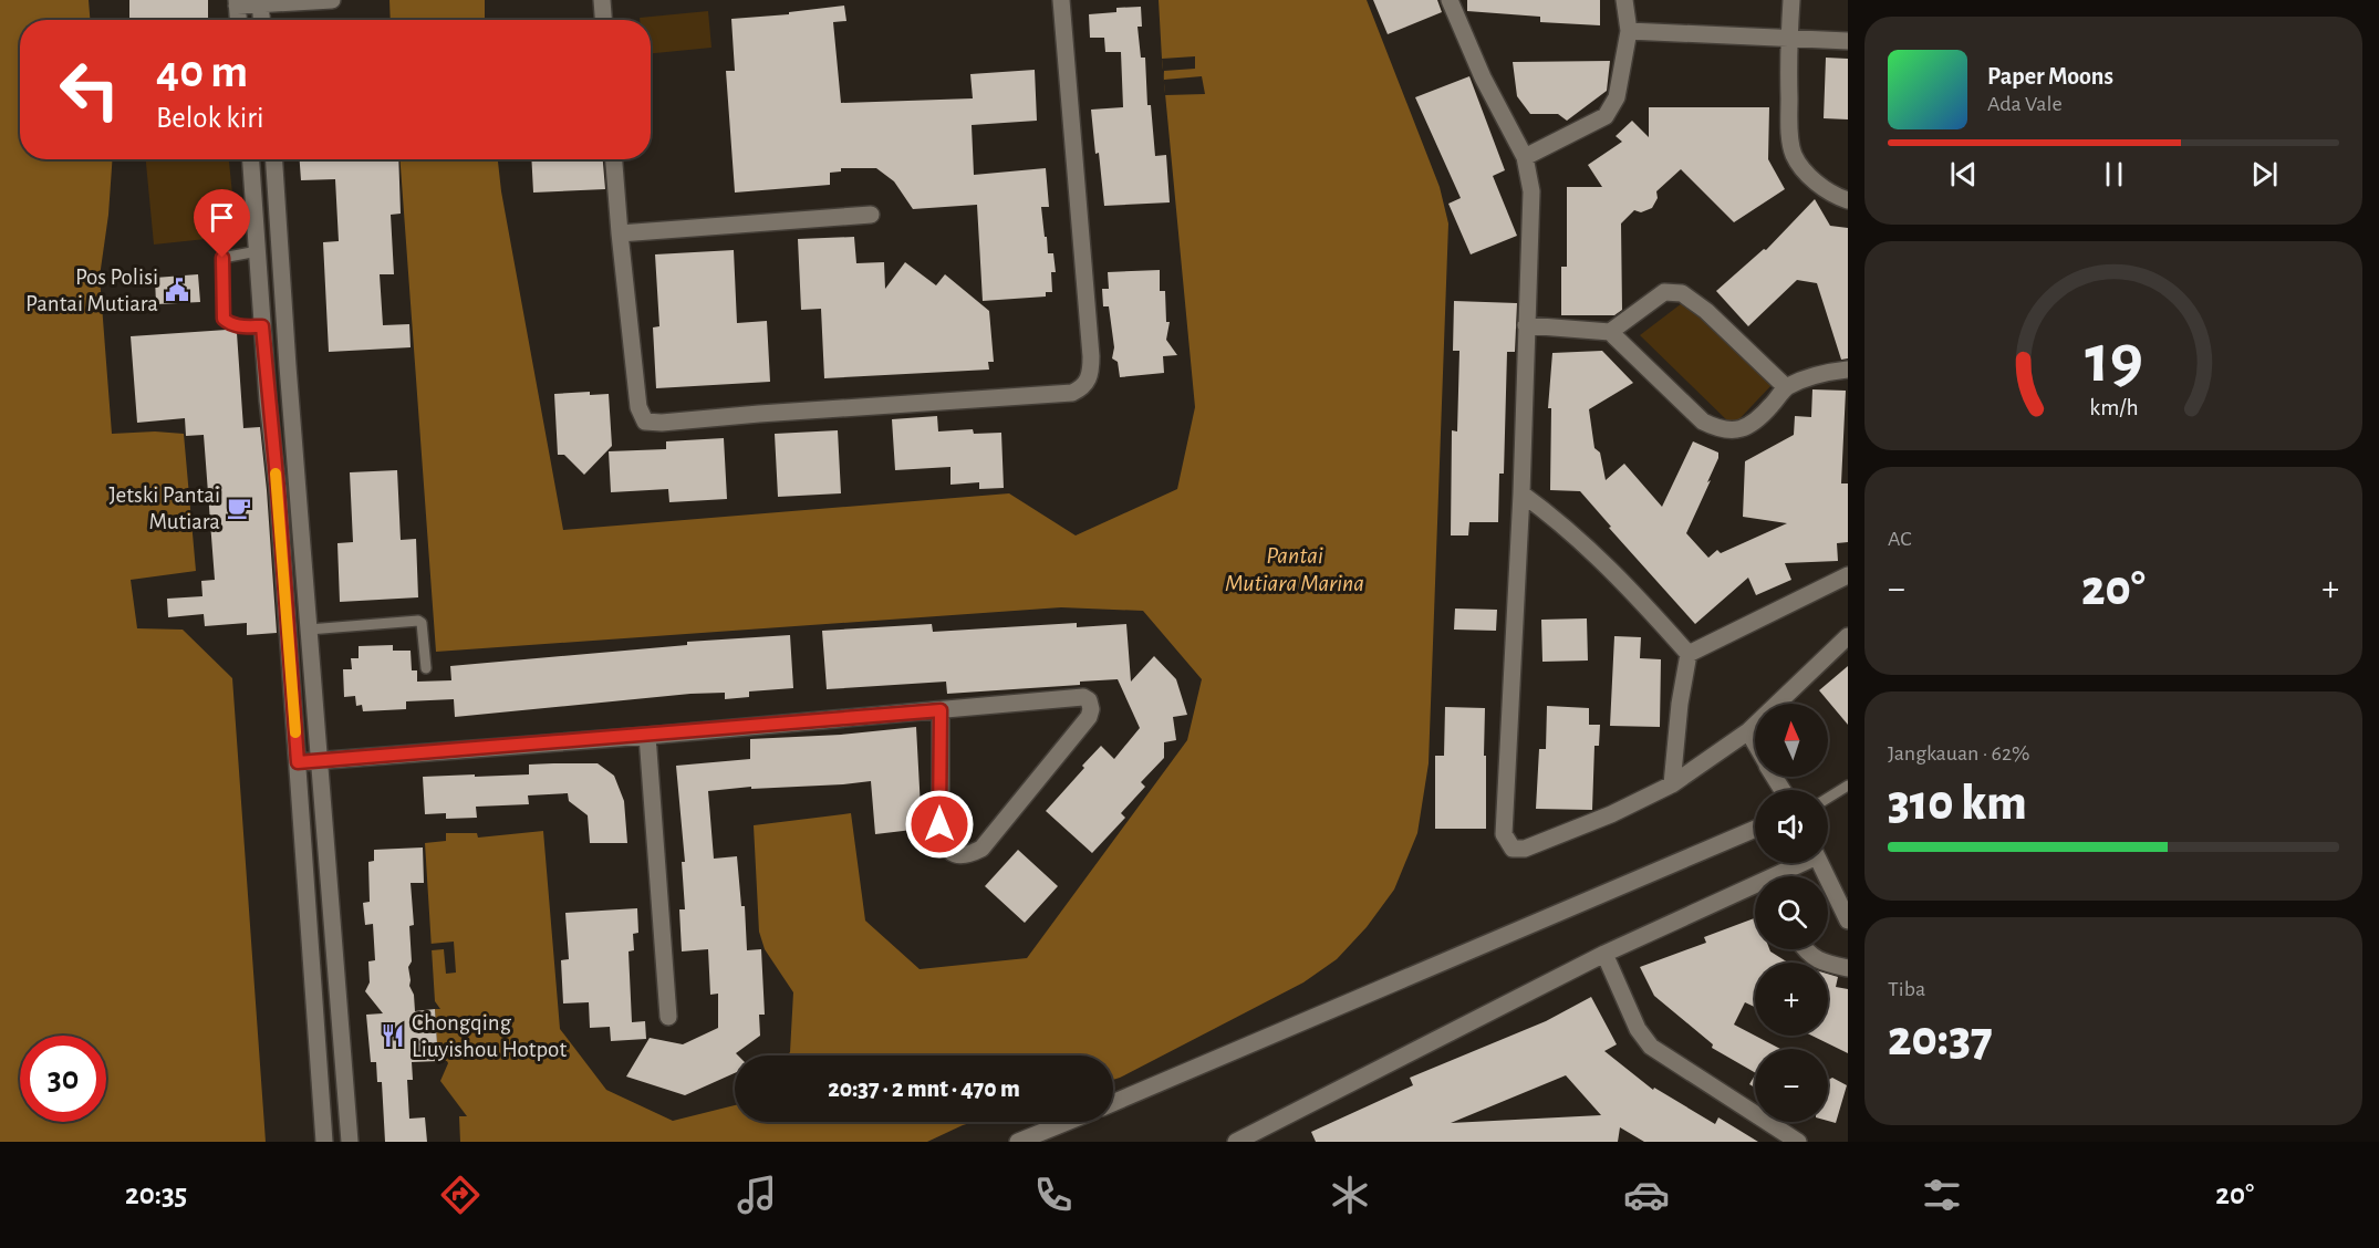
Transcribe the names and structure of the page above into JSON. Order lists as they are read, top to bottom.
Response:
{
  "water": ["Pantai Mutiara Marina"],
  "places": {
    "public building": ["Pos Polisi Pantai Mutiara"],
    "cafe": ["Jetski Pantai Mutiara"],
    "restaurant": ["Chongqing Liuyishou Hotpot"]
  },
  "north": "top",
  "page": {
    "turn": ["40 m", "Belok kiri"],
    "song": ["Paper Moons", "Ada Vale"],
    "tile": [
      "AC",
      ["Jangkauan · 62%", "310 km"],
      ["Tiba", "20:37"]
    ],
    "heat": ["−", "20°", "+"],
    "map_buttons": ["+", "−"],
    "limit": "30",
    "trip": "20:37 · 2 mnt · 470 m",
    "tabs": ["20:35", "20°"],
    "gauge": ["19", "km/h"]
  }
}
